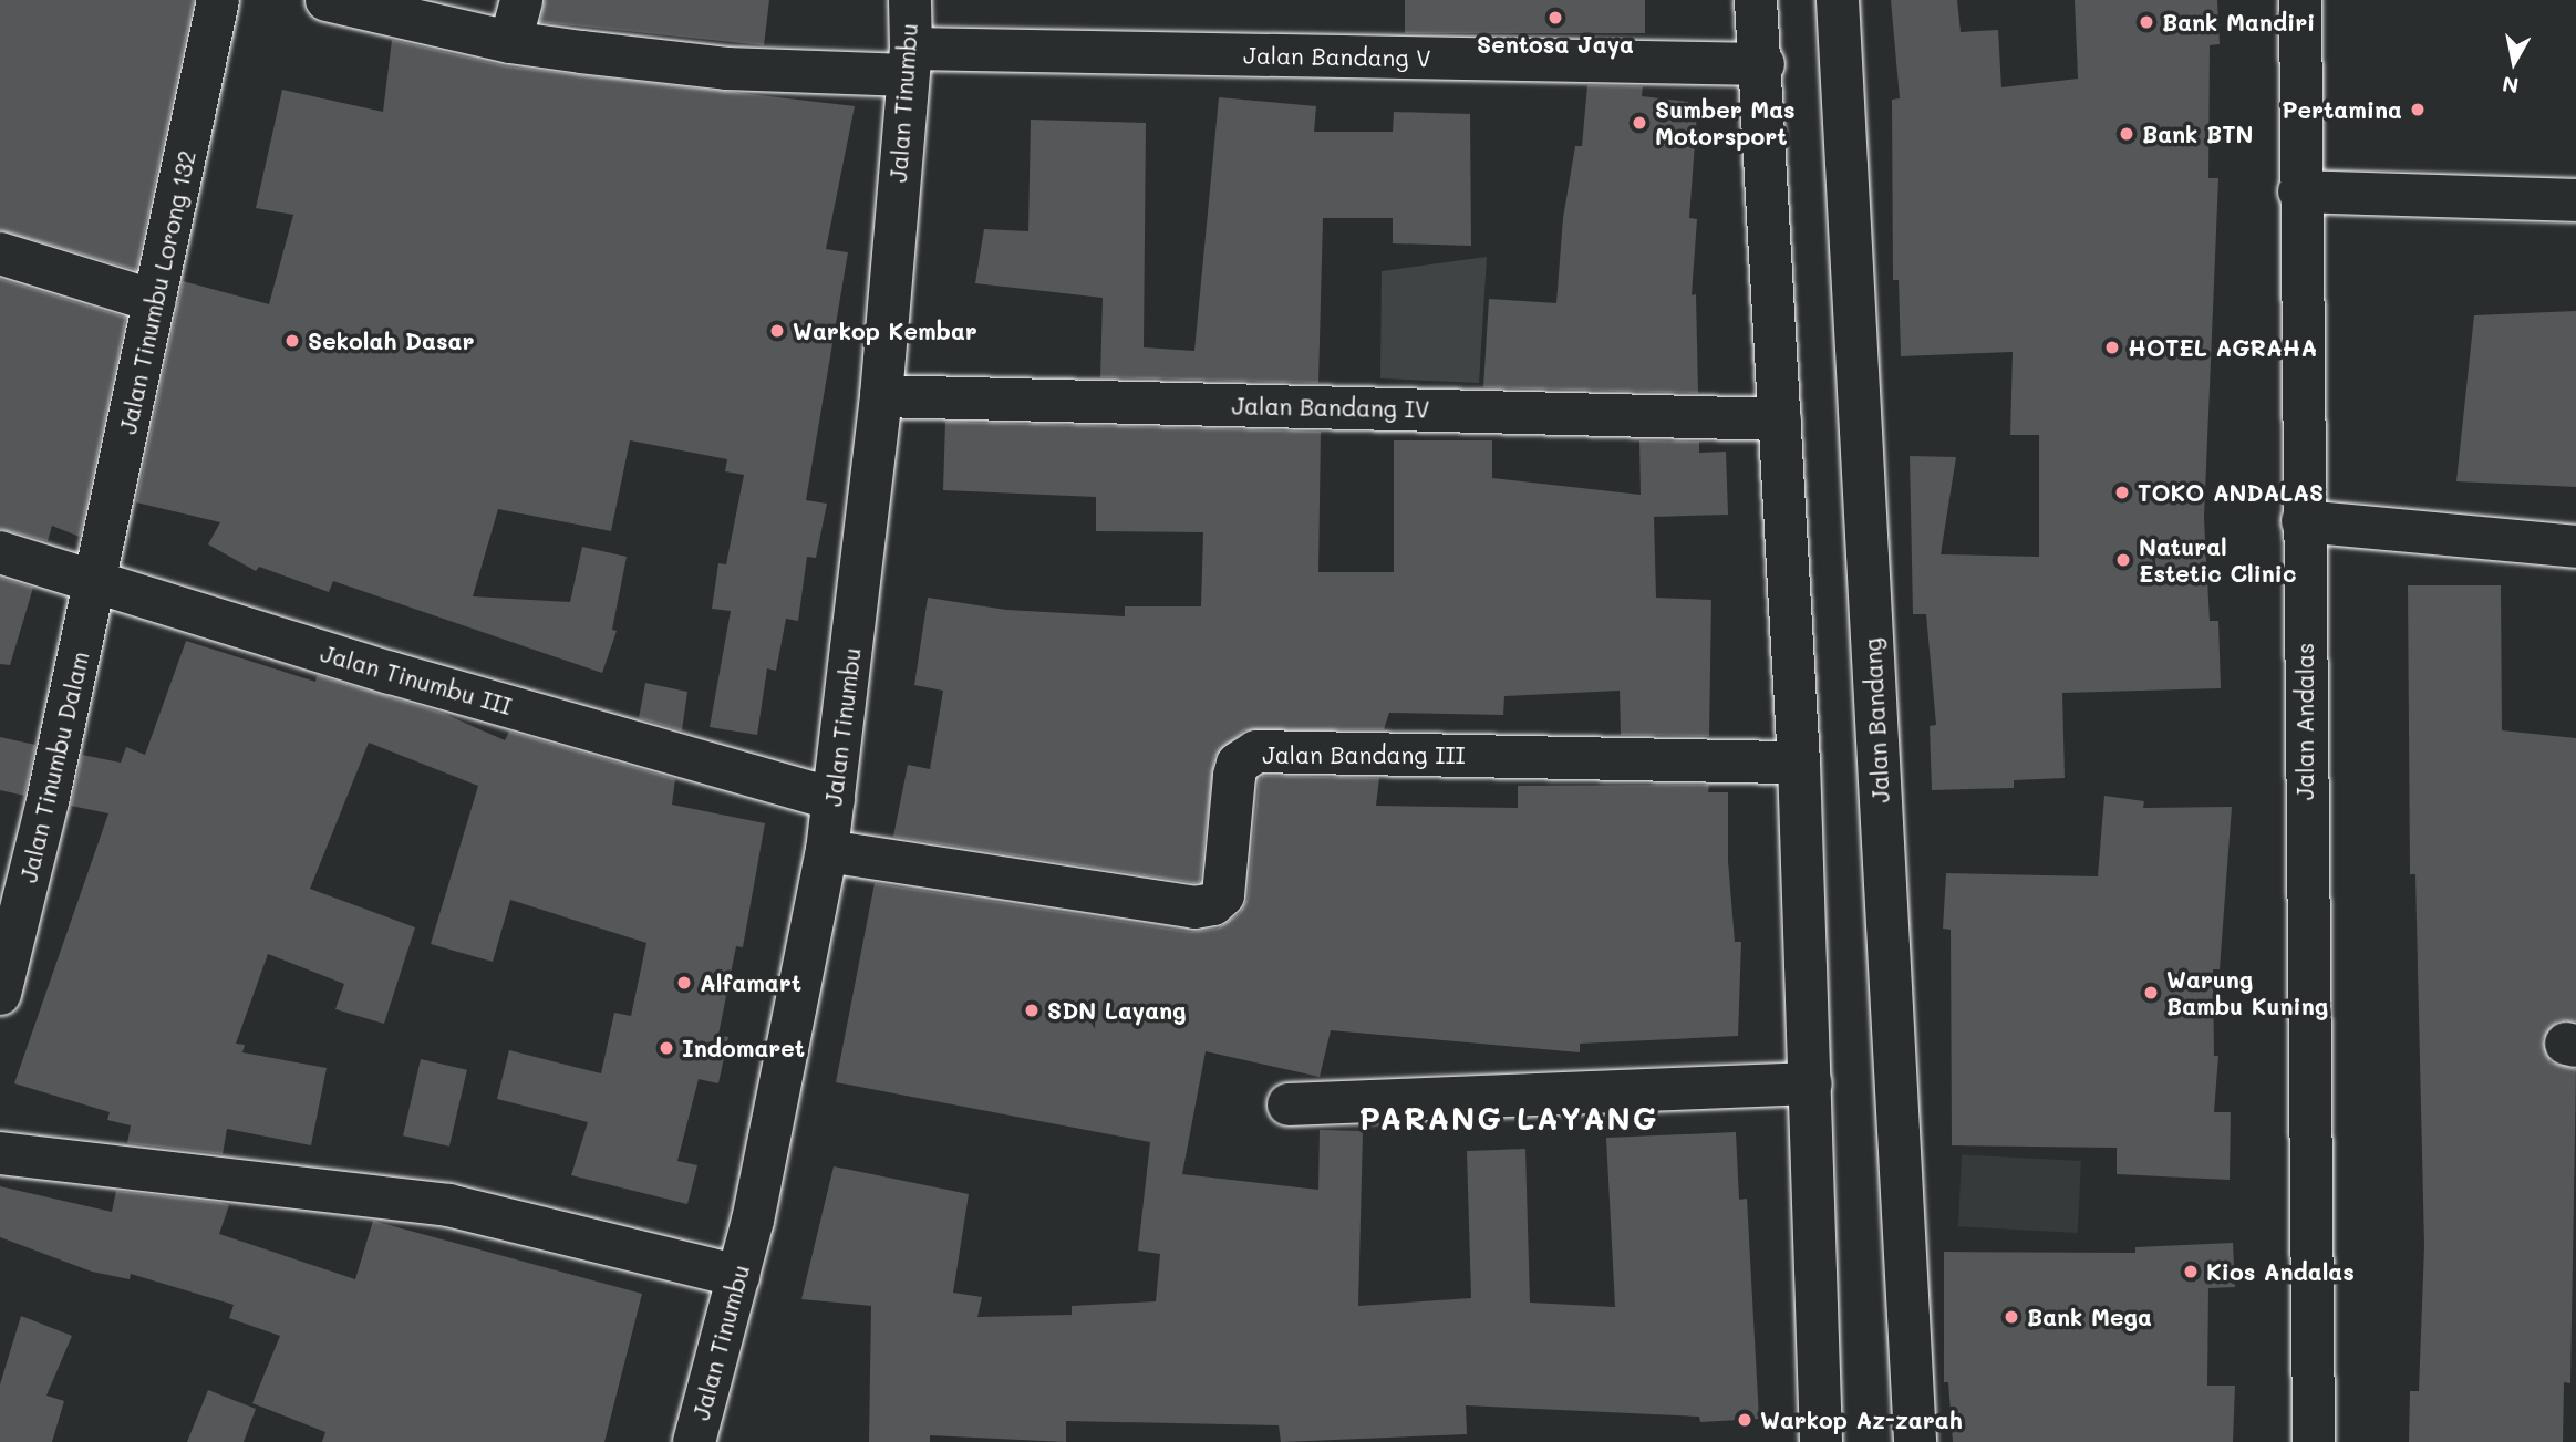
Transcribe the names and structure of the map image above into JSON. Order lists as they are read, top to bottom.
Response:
{
  "streets": {
    "street": [
      "Jalan Bandang V",
      "Jalan Tinumbu",
      "Jalan Tinumbu Lorong 132",
      "Jalan Bandang IV",
      "Jalan Tinumbu III",
      "Jalan Bandang",
      "Jalan Andalas",
      "Jalan Bandang III",
      "Jalan Tinumbu Dalam"
    ]
  },
  "crossings": [
    ["Jalan Bandang V", "Jalan Tinumbu"],
    ["Jalan Tinumbu", "Jalan Bandang IV"],
    ["Jalan Tinumbu", "Jalan Tinumbu III"],
    ["Jalan Tinumbu", "Jalan Bandang III"],
    ["Jalan Tinumbu Lorong 132", "Jalan Tinumbu III"],
    ["Jalan Tinumbu Lorong 132", "Jalan Tinumbu Dalam"],
    ["Jalan Tinumbu III", "Jalan Tinumbu Dalam"]
  ],
  "districts": ["PARANG LAYANG"],
  "places": [
    "Sentosa Jaya",
    "Bank Mandiri",
    "Pertamina",
    "Sumber Mas Motorsport",
    "Bank BTN",
    "Warkop Kembar",
    "Sekolah Dasar",
    "HOTEL AGRAHA",
    "TOKO ANDALAS",
    "Natural Estetic Clinic",
    "Alfamart",
    "Warung Bambu Kuning",
    "SDN Layang",
    "Indomaret",
    "Kios Andalas",
    "Bank Mega",
    "Warkop Az-zarah"
  ],
  "north": "bottom"
}
